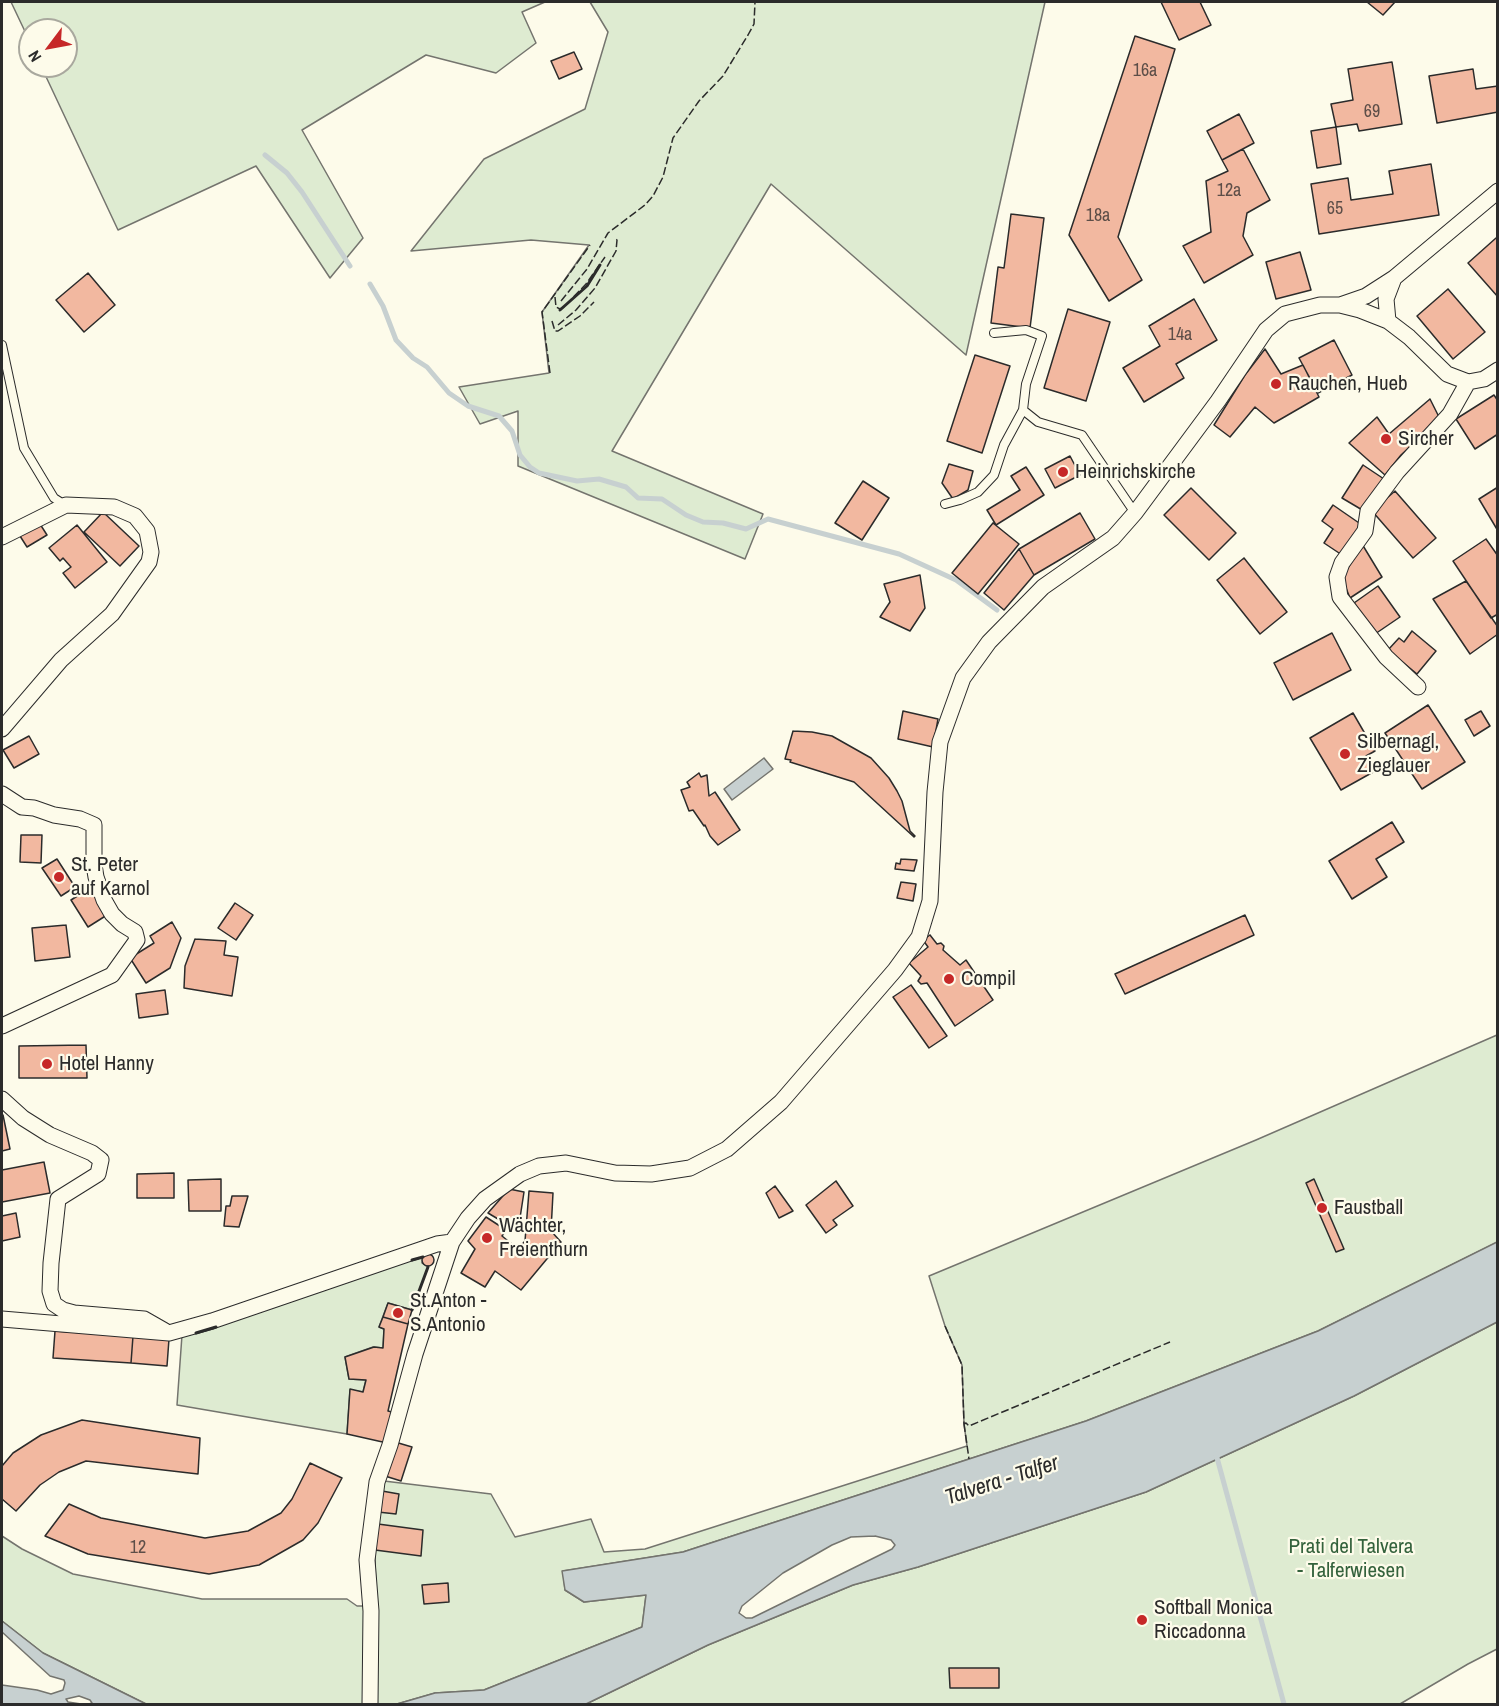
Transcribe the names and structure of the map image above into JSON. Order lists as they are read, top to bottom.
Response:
{
  "water": ["Talvera - Talfer"],
  "parks": ["Prati del Talvera - Talferwiesen"],
  "places": [
    "Rauchen, Hueb",
    "Sircher",
    "Heinrichskirche",
    "Silbernagl, Zieglauer",
    "St. Peter auf Karnol",
    "Compil",
    "Hotel Hanny",
    "Faustball",
    "Wächter, Freienthurn",
    "St.Anton - S.Antonio",
    "Softball Monica Riccadonna"
  ],
  "house_numbers": [
    "16a",
    "69",
    "12a",
    "65",
    "18a",
    "14a",
    "12"
  ],
  "north": "bottom left"
}
